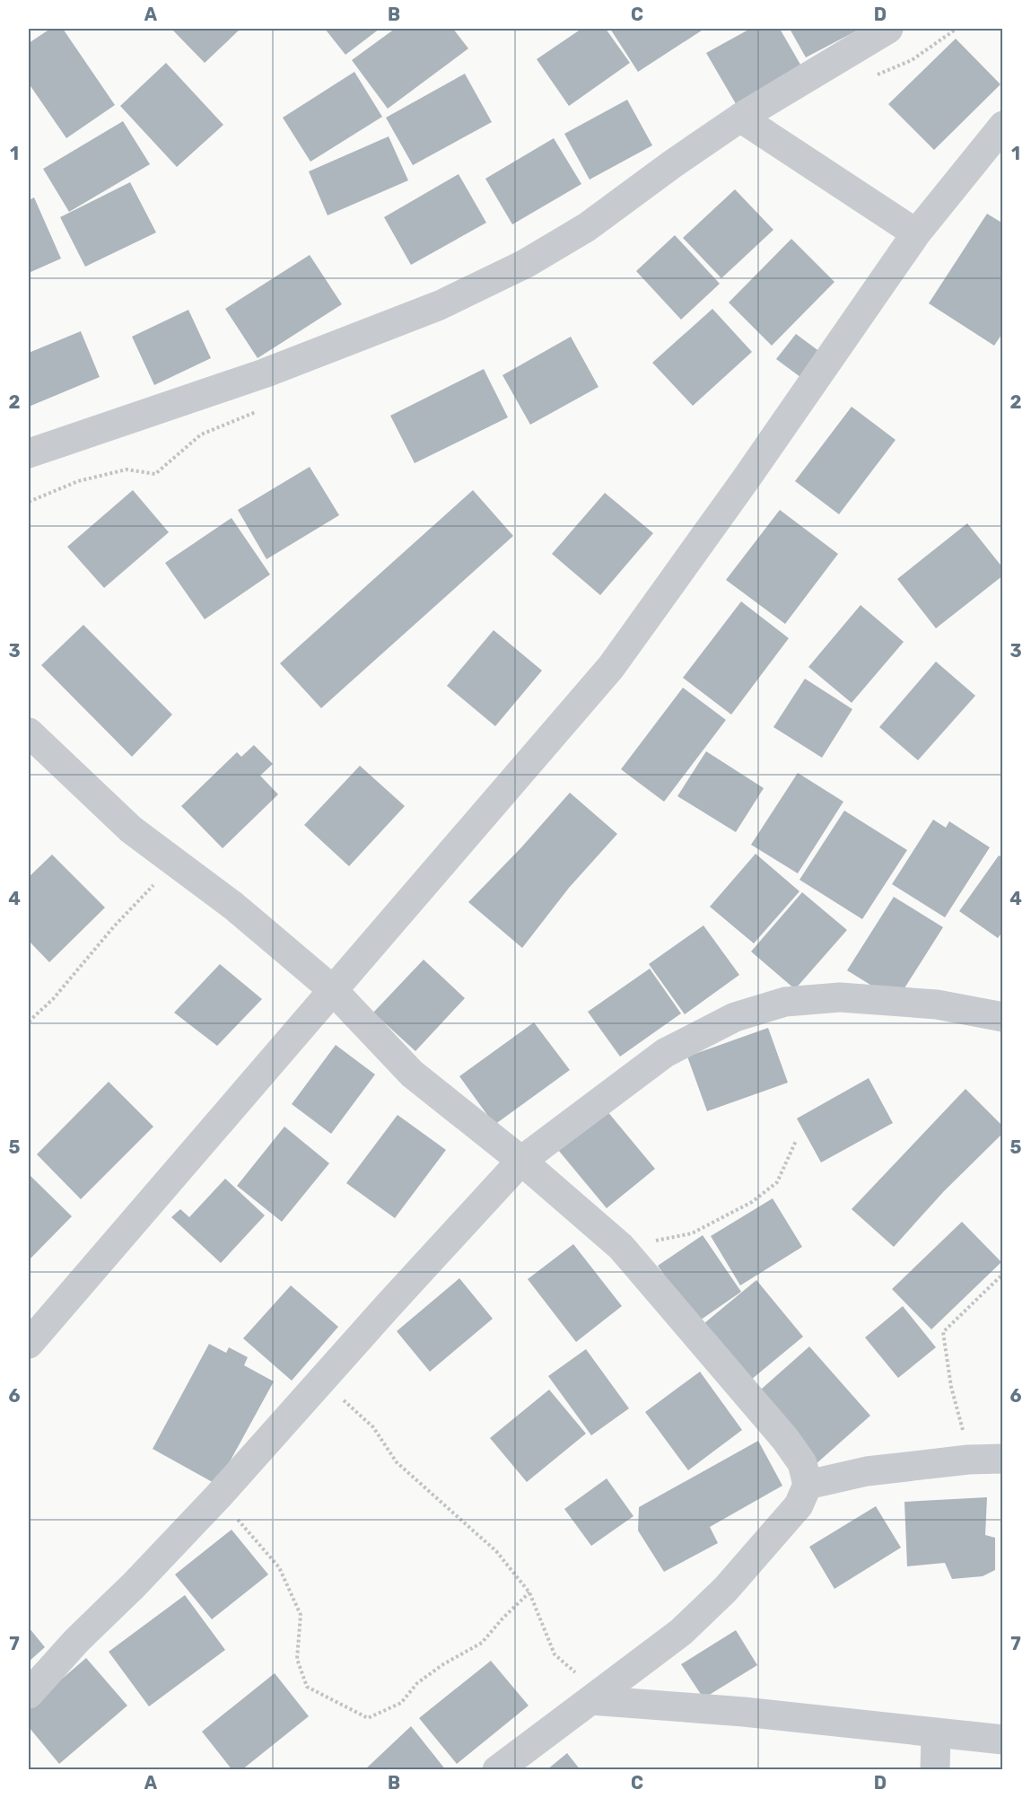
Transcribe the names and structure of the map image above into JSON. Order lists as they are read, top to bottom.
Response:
{
  "grid": {
    "columns": [
      "A",
      "B",
      "C",
      "D"
    ],
    "rows": [
      "1",
      "2",
      "3",
      "4",
      "5",
      "6",
      "7"
    ]
  }
}
